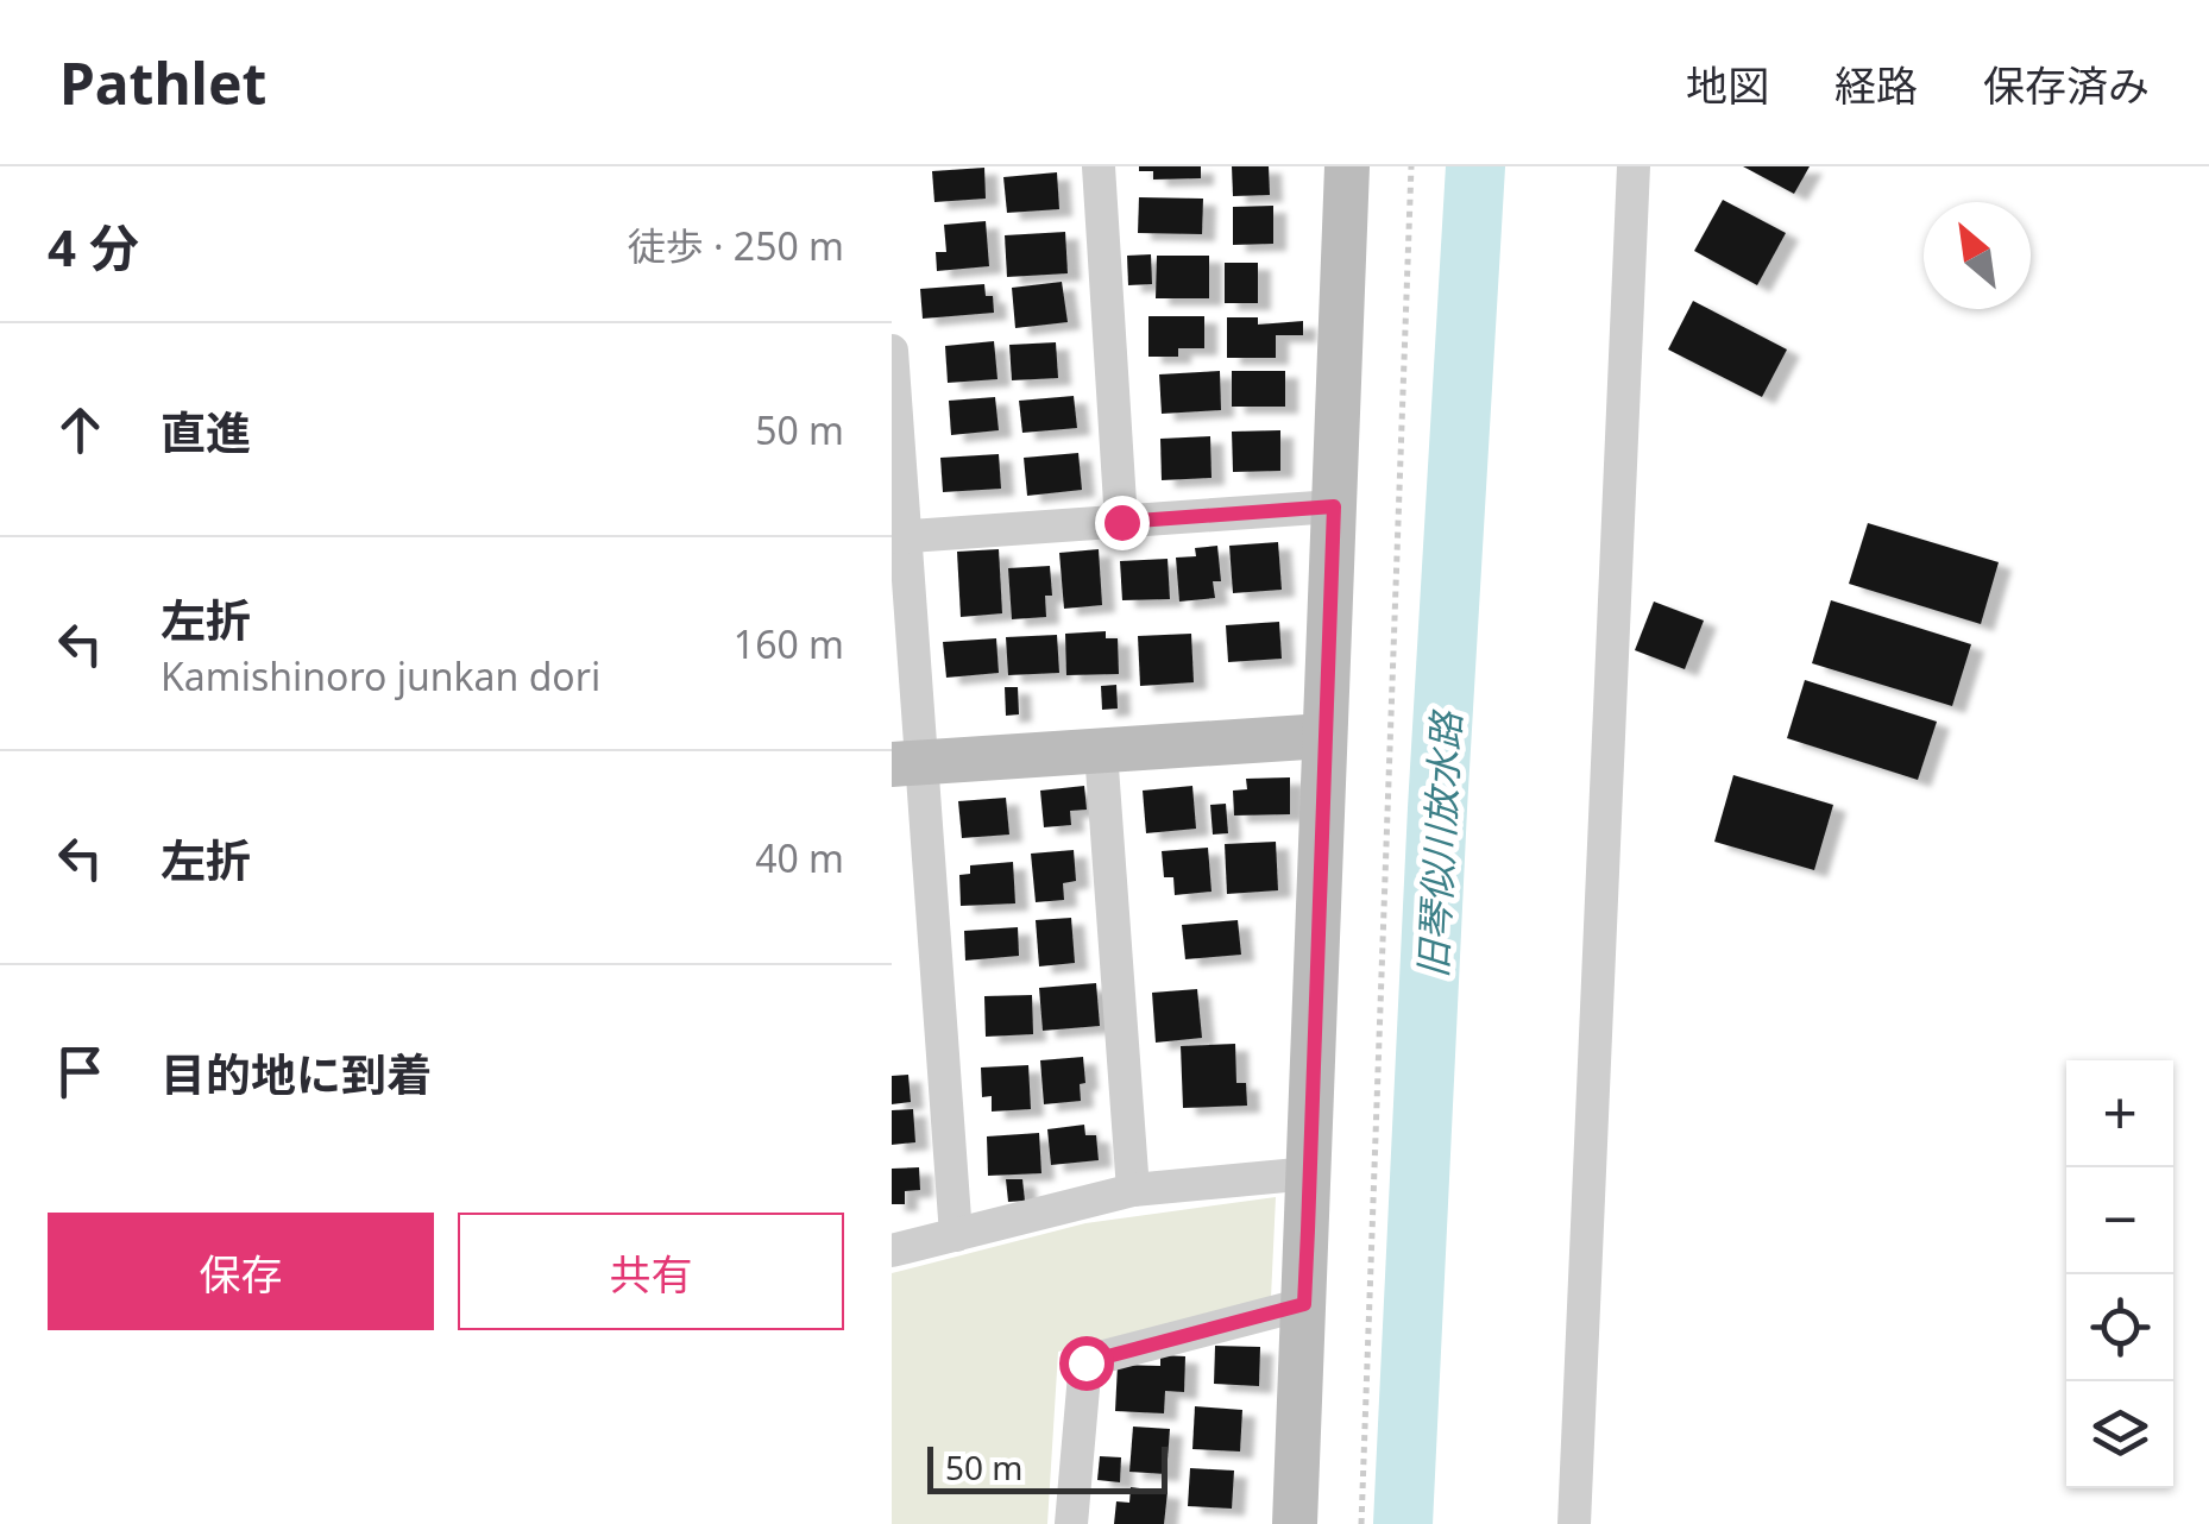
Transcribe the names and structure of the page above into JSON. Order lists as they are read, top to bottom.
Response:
{
  "water": ["旧琴似川放水路"],
  "scale_bar": "50 m",
  "north": "top left",
  "page": {
    "header": "Pathlet",
    "nav": ["地図", "経路", "保存済み"],
    "heading": ["4 分", "徒歩 · 250 m"],
    "list": [
      ["直進", "50 m"],
      ["左折", "Kamishinoro junkan dori", "160 m"],
      ["左折", "40 m"],
      "目的地に到着"
    ],
    "map_buttons": ["+", "−"],
    "buttons": ["保存", "共有"],
    "scale": "50 m"
  }
}
